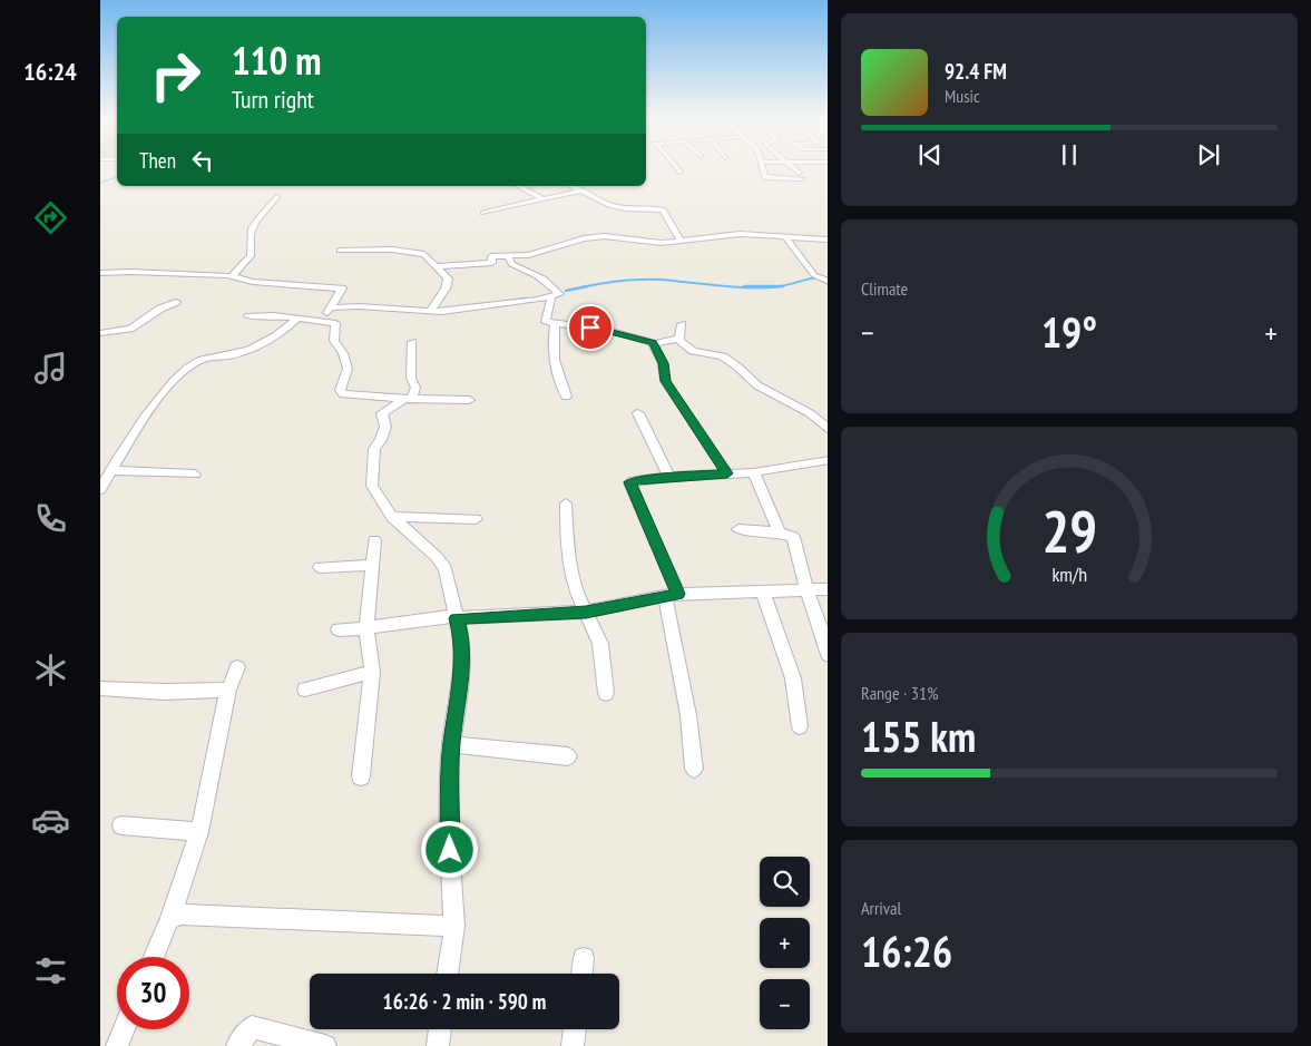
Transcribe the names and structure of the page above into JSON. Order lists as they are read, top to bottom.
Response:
{
  "page": {
    "tabs": "16:24",
    "turn": ["110 m", "Turn right"],
    "song": ["92.4 FM", "Music"],
    "then": "Then",
    "tile": [
      "Climate",
      ["Range · 31%", "155 km"],
      ["Arrival", "16:26"]
    ],
    "heat": ["−", "19°", "+"],
    "map_buttons": ["+", "−"],
    "limit": "30",
    "trip": "16:26 · 2 min · 590 m",
    "gauge": ["29", "km/h"]
  }
}
